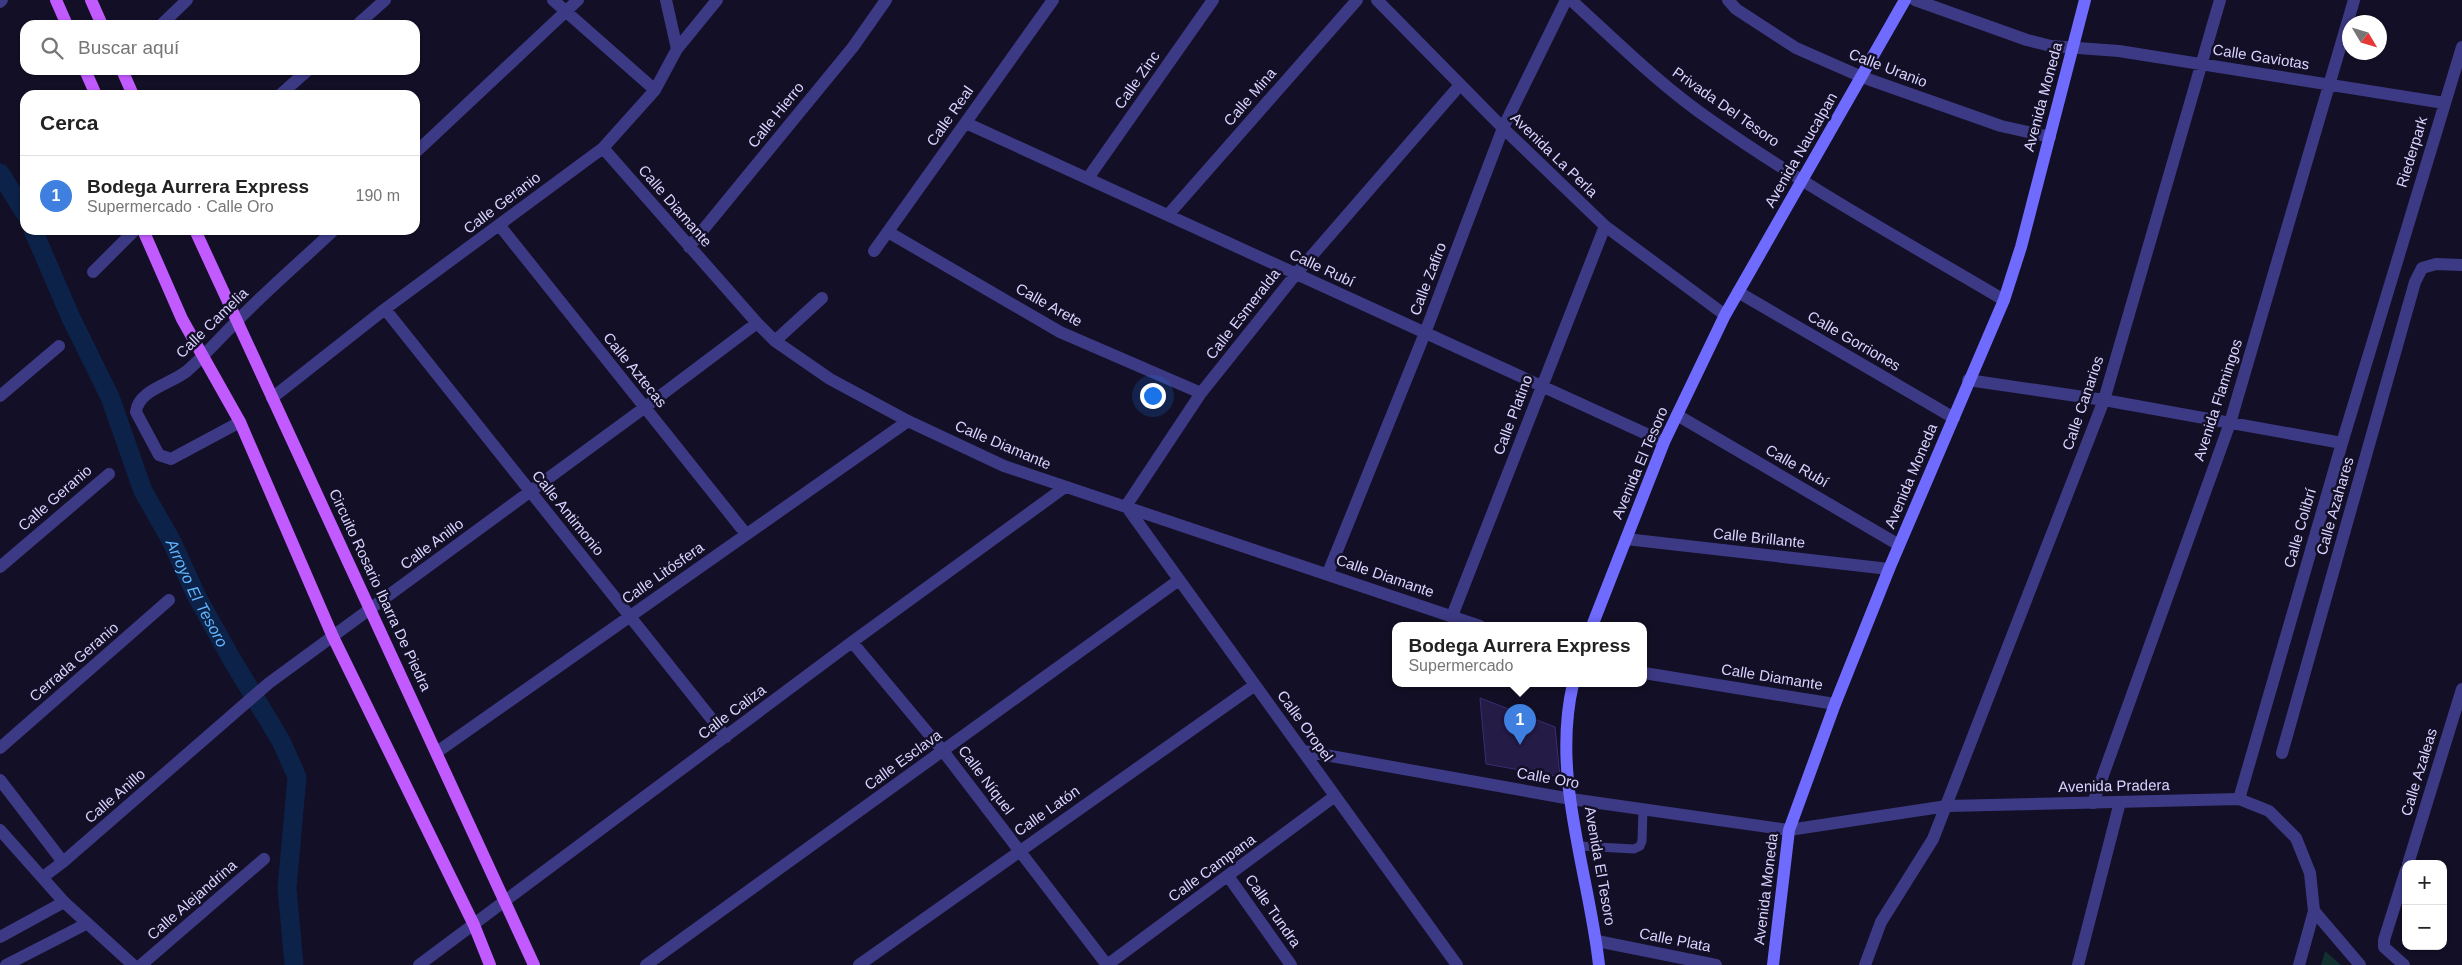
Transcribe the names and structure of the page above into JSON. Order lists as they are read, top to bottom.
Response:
{
  "streets": {
    "main road": [
      "Avenida Moneda",
      "Avenida Naucalpan",
      "Avenida El Tesoro",
      "Circuito Rosario Ibarra De Piedra"
    ],
    "street": [
      "Calle Gaviotas",
      "Calle Uranio",
      "Calle Zinc",
      "Calle Mina",
      "Privada Del Tesoro",
      "Calle Hierro",
      "Calle Real",
      "Riederpark",
      "Avenida La Perla",
      "Calle Geranio",
      "Calle Diamante",
      "Calle Rubí",
      "Calle Zafiro",
      "Calle Arete",
      "Calle Esmeralda",
      "Calle Camelia",
      "Calle Gorriones",
      "Calle Aztecas",
      "Avenida Flamingos",
      "Calle Canarios",
      "Calle Platino",
      "Calle Azahares",
      "Calle Antimonio",
      "Calle Colibrí",
      "Calle Brillante",
      "Calle Anillo",
      "Calle Litósfera",
      "Cerrada Geranio",
      "Calle Caliza",
      "Calle Oropel",
      "Calle Esclava",
      "Calle Azaleas",
      "Calle Oro",
      "Calle Níquel",
      "Avenida Pradera",
      "Calle Latón",
      "Calle Campana",
      "Calle Alejandrina",
      "Calle Tundra",
      "Calle Plata"
    ]
  },
  "crossings": [
    ["Calle Gaviotas", "Avenida Moneda"],
    ["Calle Gaviotas", "Riederpark"],
    ["Calle Gaviotas", "Avenida Flamingos"],
    ["Calle Gaviotas", "Calle Canarios"],
    ["Calle Uranio", "Avenida Moneda"],
    ["Calle Uranio", "Avenida Naucalpan"],
    ["Calle Zinc", "Calle Rubí"],
    ["Calle Mina", "Calle Rubí"],
    ["Avenida Moneda", "Privada Del Tesoro"],
    ["Avenida Moneda", "Calle Diamante"],
    ["Avenida Moneda", "Calle Rubí"],
    ["Avenida Moneda", "Calle Gorriones"],
    ["Avenida Moneda", "Calle Brillante"],
    ["Avenida Moneda", "Calle Oro"],
    ["Avenida Moneda", "Avenida Pradera"],
    ["Privada Del Tesoro", "Avenida Naucalpan"],
    ["Calle Hierro", "Calle Diamante"],
    ["Calle Real", "Calle Rubí"],
    ["Calle Real", "Calle Arete"],
    ["Avenida Naucalpan", "Avenida La Perla"],
    ["Avenida Naucalpan", "Calle Gorriones"],
    ["Avenida Naucalpan", "Avenida El Tesoro"],
    ["Riederpark", "Calle Colibrí"],
    ["Avenida La Perla", "Calle Zafiro"],
    ["Avenida La Perla", "Calle Esmeralda"],
    ["Avenida La Perla", "Calle Platino"],
    ["Avenida La Perla", "Avenida El Tesoro"],
    ["Calle Geranio", "Calle Diamante"],
    ["Calle Geranio", "Calle Aztecas"],
    ["Calle Geranio", "Calle Antimonio"],
    ["Calle Geranio", "Circuito Rosario Ibarra De Piedra"],
    ["Calle Diamante", "Calle Zafiro"],
    ["Calle Diamante", "Calle Esmeralda"],
    ["Calle Diamante", "Calle Platino"],
    ["Calle Diamante", "Calle Anillo"],
    ["Calle Diamante", "Calle Litósfera"],
    ["Calle Diamante", "Calle Caliza"],
    ["Calle Diamante", "Calle Oropel"],
    ["Calle Rubí", "Calle Zafiro"],
    ["Calle Rubí", "Calle Esmeralda"],
    ["Calle Rubí", "Calle Platino"],
    ["Calle Rubí", "Avenida El Tesoro"],
    ["Calle Arete", "Calle Esmeralda"],
    ["Calle Esmeralda", "Calle Oropel"],
    ["Calle Camelia", "Circuito Rosario Ibarra De Piedra"],
    ["Calle Aztecas", "Calle Anillo"],
    ["Calle Aztecas", "Calle Litósfera"],
    ["Avenida Flamingos", "Avenida Pradera"],
    ["Calle Canarios", "Avenida Pradera"],
    ["Avenida El Tesoro", "Calle Brillante"],
    ["Avenida El Tesoro", "Calle Oro"],
    ["Avenida El Tesoro", "Calle Plata"],
    ["Calle Antimonio", "Calle Anillo"],
    ["Calle Antimonio", "Calle Litósfera"],
    ["Calle Antimonio", "Calle Caliza"],
    ["Calle Colibrí", "Avenida Pradera"],
    ["Calle Anillo", "Circuito Rosario Ibarra De Piedra"],
    ["Calle Litósfera", "Circuito Rosario Ibarra De Piedra"],
    ["Circuito Rosario Ibarra De Piedra", "Calle Caliza"],
    ["Calle Caliza", "Calle Níquel"],
    ["Calle Oropel", "Calle Esclava"],
    ["Calle Oropel", "Calle Oro"],
    ["Calle Oropel", "Calle Latón"],
    ["Calle Oropel", "Calle Campana"],
    ["Calle Esclava", "Calle Níquel"],
    ["Calle Oro", "Avenida Pradera"],
    ["Calle Níquel", "Calle Latón"],
    ["Calle Níquel", "Calle Campana"],
    ["Calle Campana", "Calle Tundra"]
  ],
  "water": ["Arroyo El Tesoro"],
  "north": "bottom right",
  "page": {
    "search": "Buscar aquí",
    "heading": "Cerca",
    "list": [
      {
        "mark": "1",
        "name": "Bodega Aurrera Express",
        "note": "Supermercado · Calle Oro",
        "value": "190 m"
      }
    ],
    "popup": ["Bodega Aurrera Express", "Supermercado"],
    "pins": "1",
    "map_buttons": ["+", "−"]
  }
}
